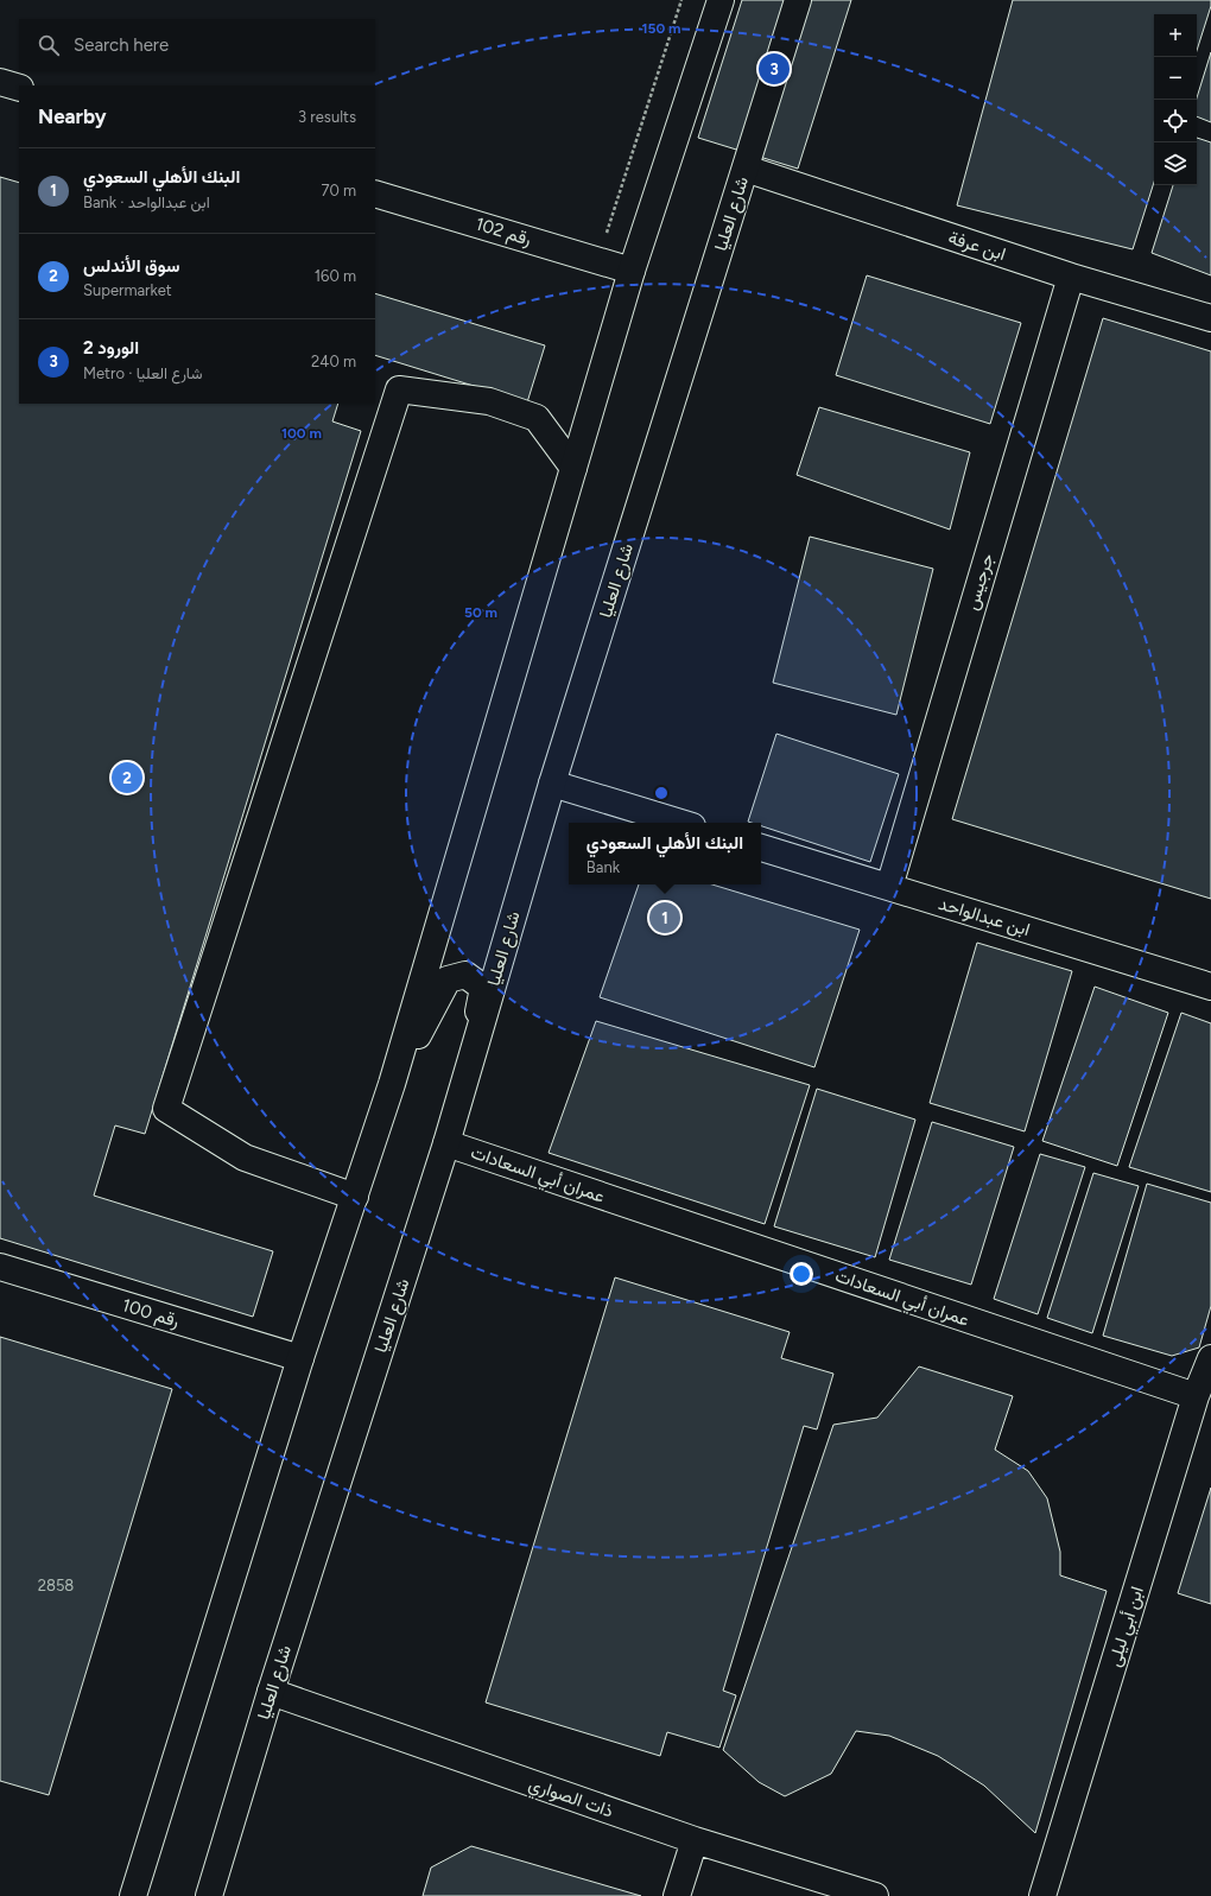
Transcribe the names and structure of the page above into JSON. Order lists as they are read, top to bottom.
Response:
{
  "streets": {
    "street": [
      "شارع العليا",
      "رقم 102",
      "ابن عرفة",
      "جرجيس",
      "ابن عبدالواحد",
      "عمران أبي السعادات",
      "رقم 100",
      "ابن أبي ليلى",
      "ذات الصواري"
    ]
  },
  "crossings": [
    ["شارع العليا", "ابن عرفة"],
    ["شارع العليا", "عمران أبي السعادات"],
    ["شارع العليا", "ذات الصواري"],
    ["ابن عرفة", "جرجيس"],
    ["جرجيس", "ابن عبدالواحد"],
    ["عمران أبي السعادات", "ابن أبي ليلى"]
  ],
  "house_numbers": ["2858"],
  "page": {
    "map_buttons": ["+", "−"],
    "search": "Search here",
    "pins": ["3", "2", "1"],
    "heading": ["Nearby", "3 results"],
    "list": [
      {
        "mark": "1",
        "name": "البنك الأهلي السعودي",
        "note": "Bank · ابن عبدالواحد",
        "value": "70 m"
      },
      {
        "mark": "2",
        "name": "سوق الأندلس",
        "note": "Supermarket",
        "value": "160 m"
      },
      {
        "mark": "3",
        "name": "الورود 2",
        "note": "Metro · شارع العليا",
        "value": "240 m"
      }
    ],
    "popup": ["البنك الأهلي السعودي", "Bank"]
  },
  "rings": ["150 m", "100 m", "50 m"]
}
